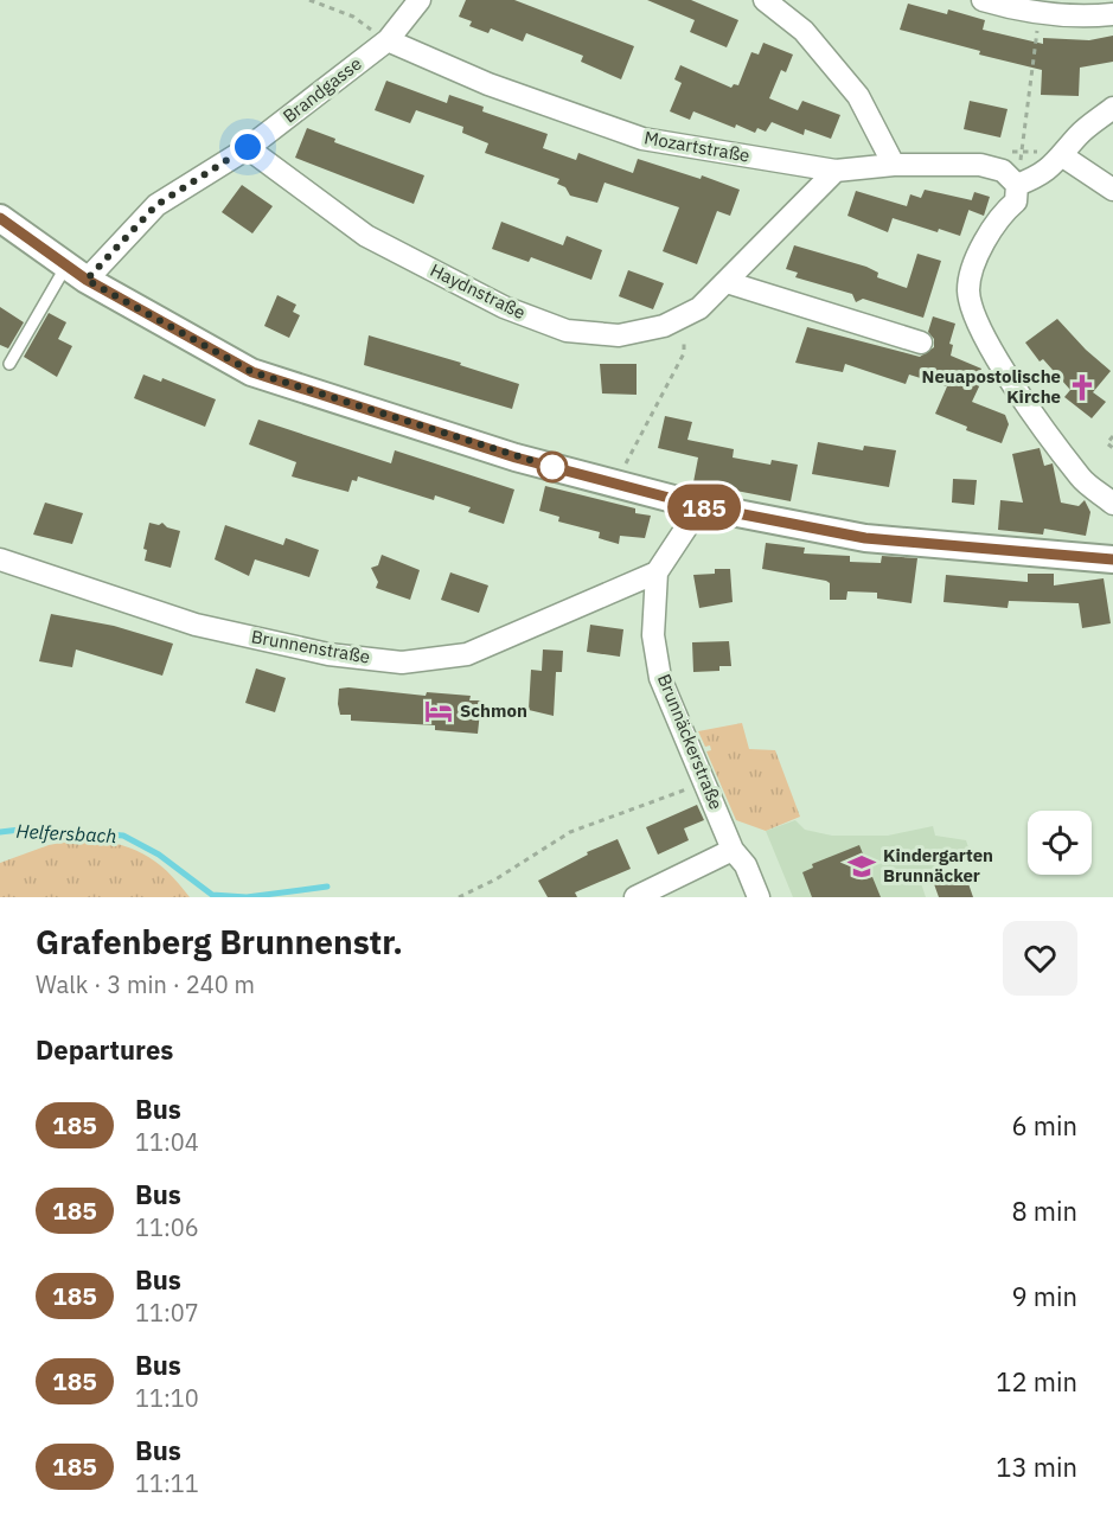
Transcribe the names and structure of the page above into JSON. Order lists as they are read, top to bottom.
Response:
{
  "streets": {
    "street": [
      "Brandgasse",
      "Mozartstraße",
      "Haydnstraße",
      "Brunnenstraße",
      "Brunnäckerstraße"
    ]
  },
  "crossings": [
    ["Brandgasse", "Mozartstraße"],
    ["Brandgasse", "Haydnstraße"],
    ["Mozartstraße", "Haydnstraße"],
    ["Brunnenstraße", "Brunnäckerstraße"]
  ],
  "water": ["Helfersbach"],
  "places": {
    "church": ["Neuapostolische Kirche"],
    "hotel": ["Schmon"],
    "school or university": ["Kindergarten Brunnäcker"]
  },
  "lines": ["bus line 185"],
  "page": {
    "on_map": "185",
    "heading": [
      ["Grafenberg Brunnenstr.", "Walk · 3 min · 240 m"],
      "Departures"
    ],
    "list": [
      {
        "mark": "185",
        "name": "Bus",
        "note": "11:04",
        "value": "6 min"
      },
      {
        "mark": "185",
        "name": "Bus",
        "note": "11:06",
        "value": "8 min"
      },
      {
        "mark": "185",
        "name": "Bus",
        "note": "11:07",
        "value": "9 min"
      },
      {
        "mark": "185",
        "name": "Bus",
        "note": "11:10",
        "value": "12 min"
      },
      {
        "mark": "185",
        "name": "Bus",
        "note": "11:11",
        "value": "13 min"
      }
    ]
  }
}
